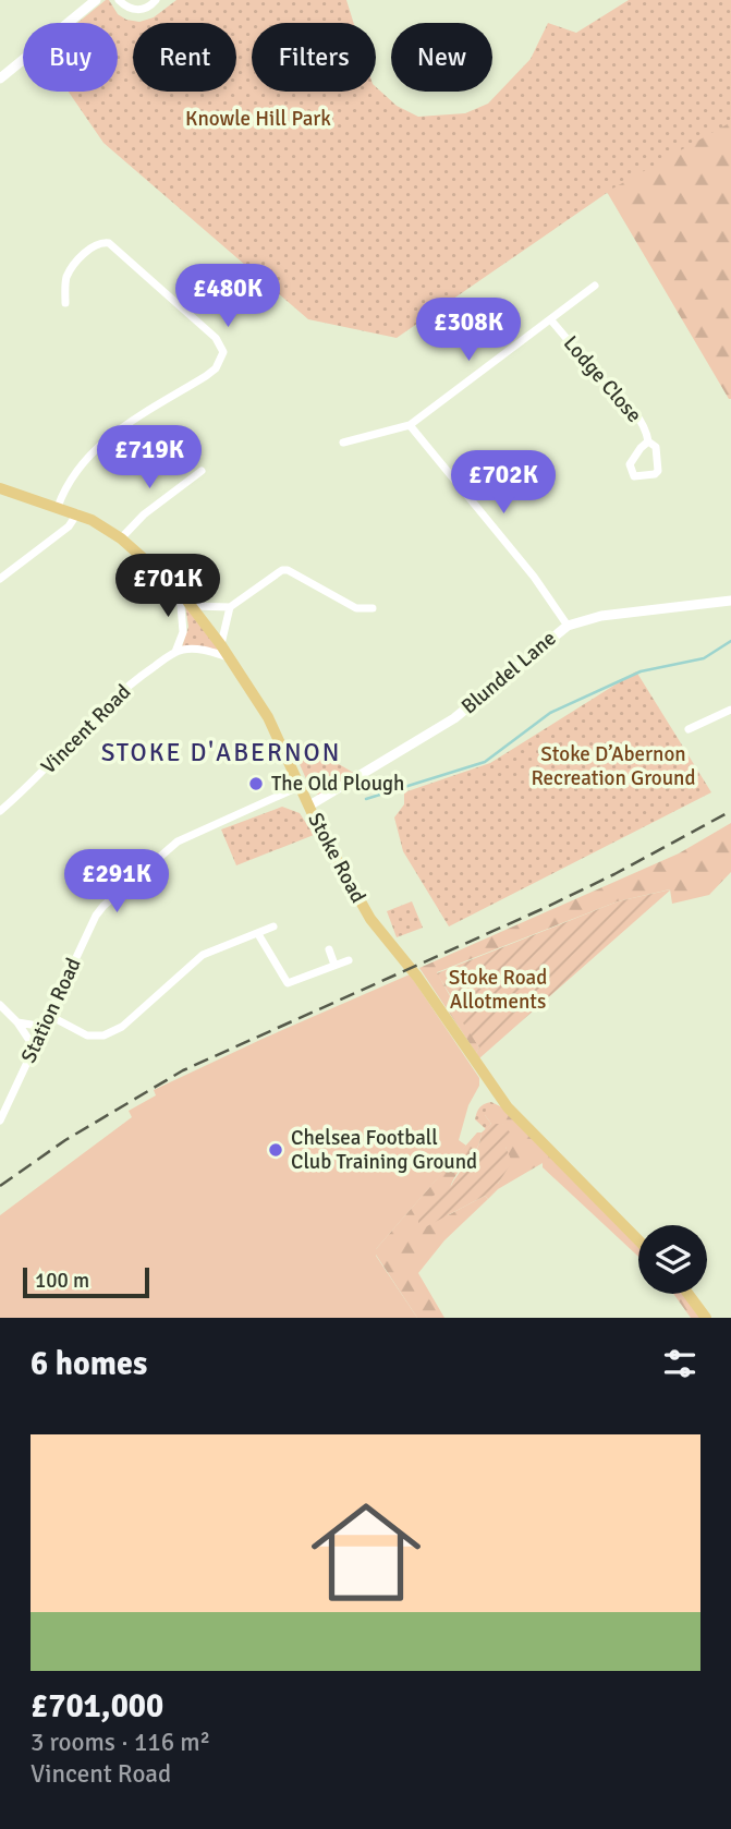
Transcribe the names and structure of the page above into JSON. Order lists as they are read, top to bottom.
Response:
{
  "streets": {
    "main road": ["Stoke Road"],
    "street": [
      "Lodge Close",
      "Blundel Lane",
      "Vincent Road",
      "Station Road"
    ]
  },
  "crossings": [
    ["Blundel Lane", "Stoke Road"],
    ["Stoke Road", "Station Road"]
  ],
  "districts": ["STOKE D'ABERNON"],
  "parks": ["Knowle Hill Park", "Stoke D’Abernon Recreation Ground", "Stoke Road Allotments"],
  "places": ["The Old Plough", "Chelsea Football Club Training Ground"],
  "scale_bar": "100 m",
  "page": {
    "chip": [
      "Buy",
      "Rent",
      "Filters",
      "New"
    ],
    "price": [
      "£480K",
      "£308K",
      "£719K",
      "£702K",
      "£701K",
      "£291K"
    ],
    "scale": "100 m",
    "heading": "6 homes",
    "list": [
      {
        "name": "£701,000",
        "note": "3 rooms · 116 m² · Vincent Road"
      }
    ]
  }
}
